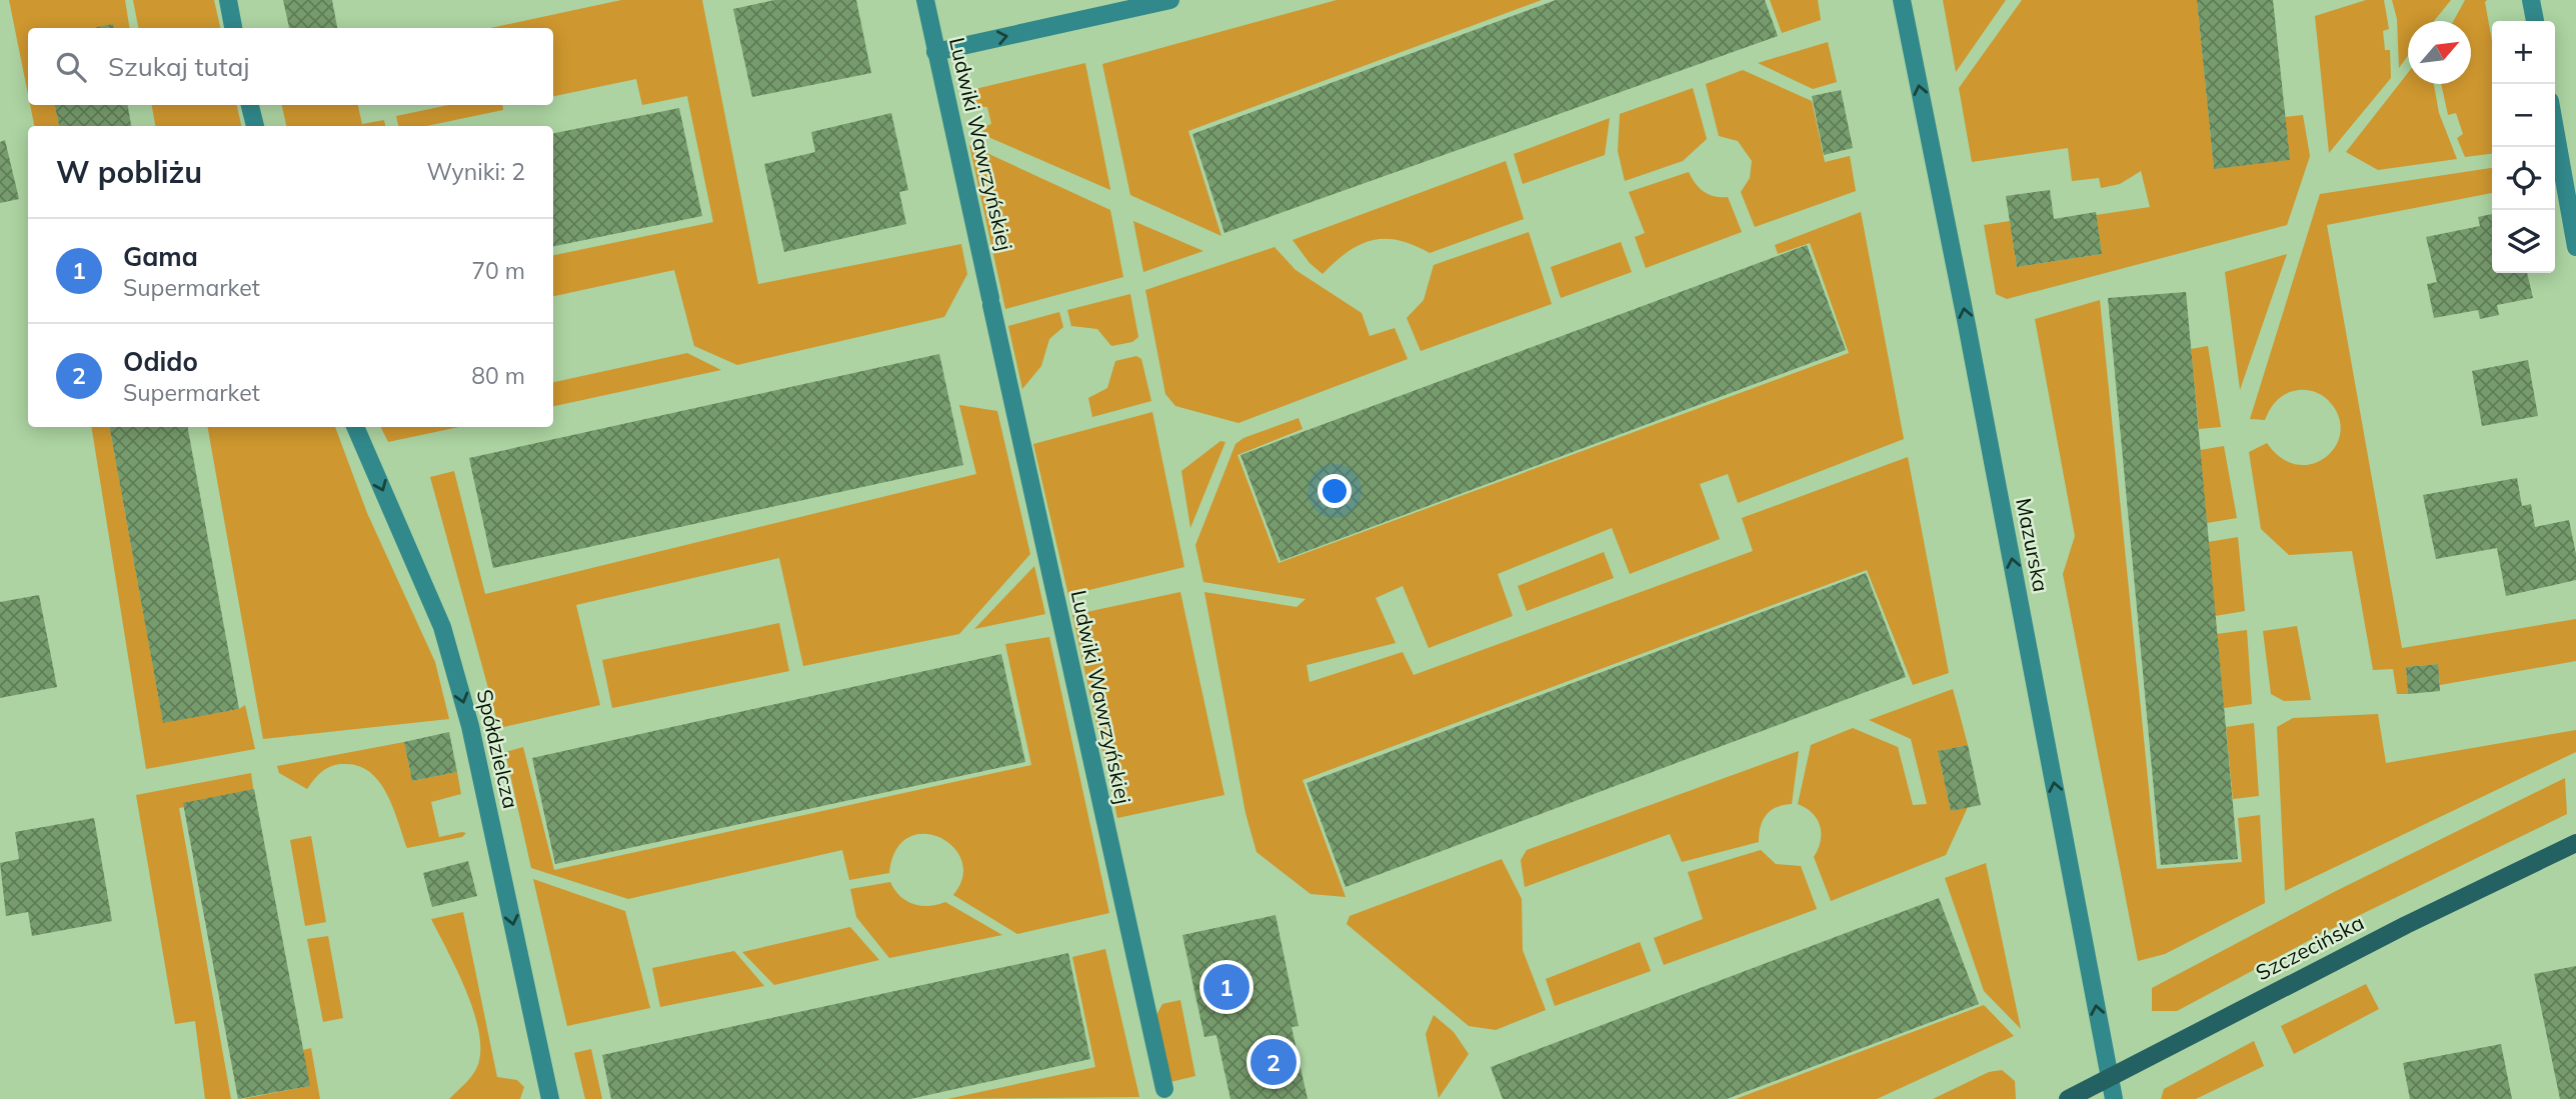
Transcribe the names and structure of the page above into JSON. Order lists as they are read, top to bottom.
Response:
{
  "streets": {
    "street": [
      "Ludwiki Wawrzyńskiej",
      "Mazurska",
      "Spółdzielcza",
      "Szczecińska"
    ]
  },
  "crossings": [
    ["Mazurska", "Szczecińska"]
  ],
  "one_way": ["Mazurska", "Spółdzielcza"],
  "north": "top right",
  "page": {
    "map_buttons": ["+", "−"],
    "search": "Szukaj tutaj",
    "heading": ["W pobliżu", "Wyniki: 2"],
    "list": [
      {
        "mark": "1",
        "name": "Gama",
        "note": "Supermarket",
        "value": "70 m"
      },
      {
        "mark": "2",
        "name": "Odido",
        "note": "Supermarket",
        "value": "80 m"
      }
    ],
    "pins": ["1", "2"]
  }
}
